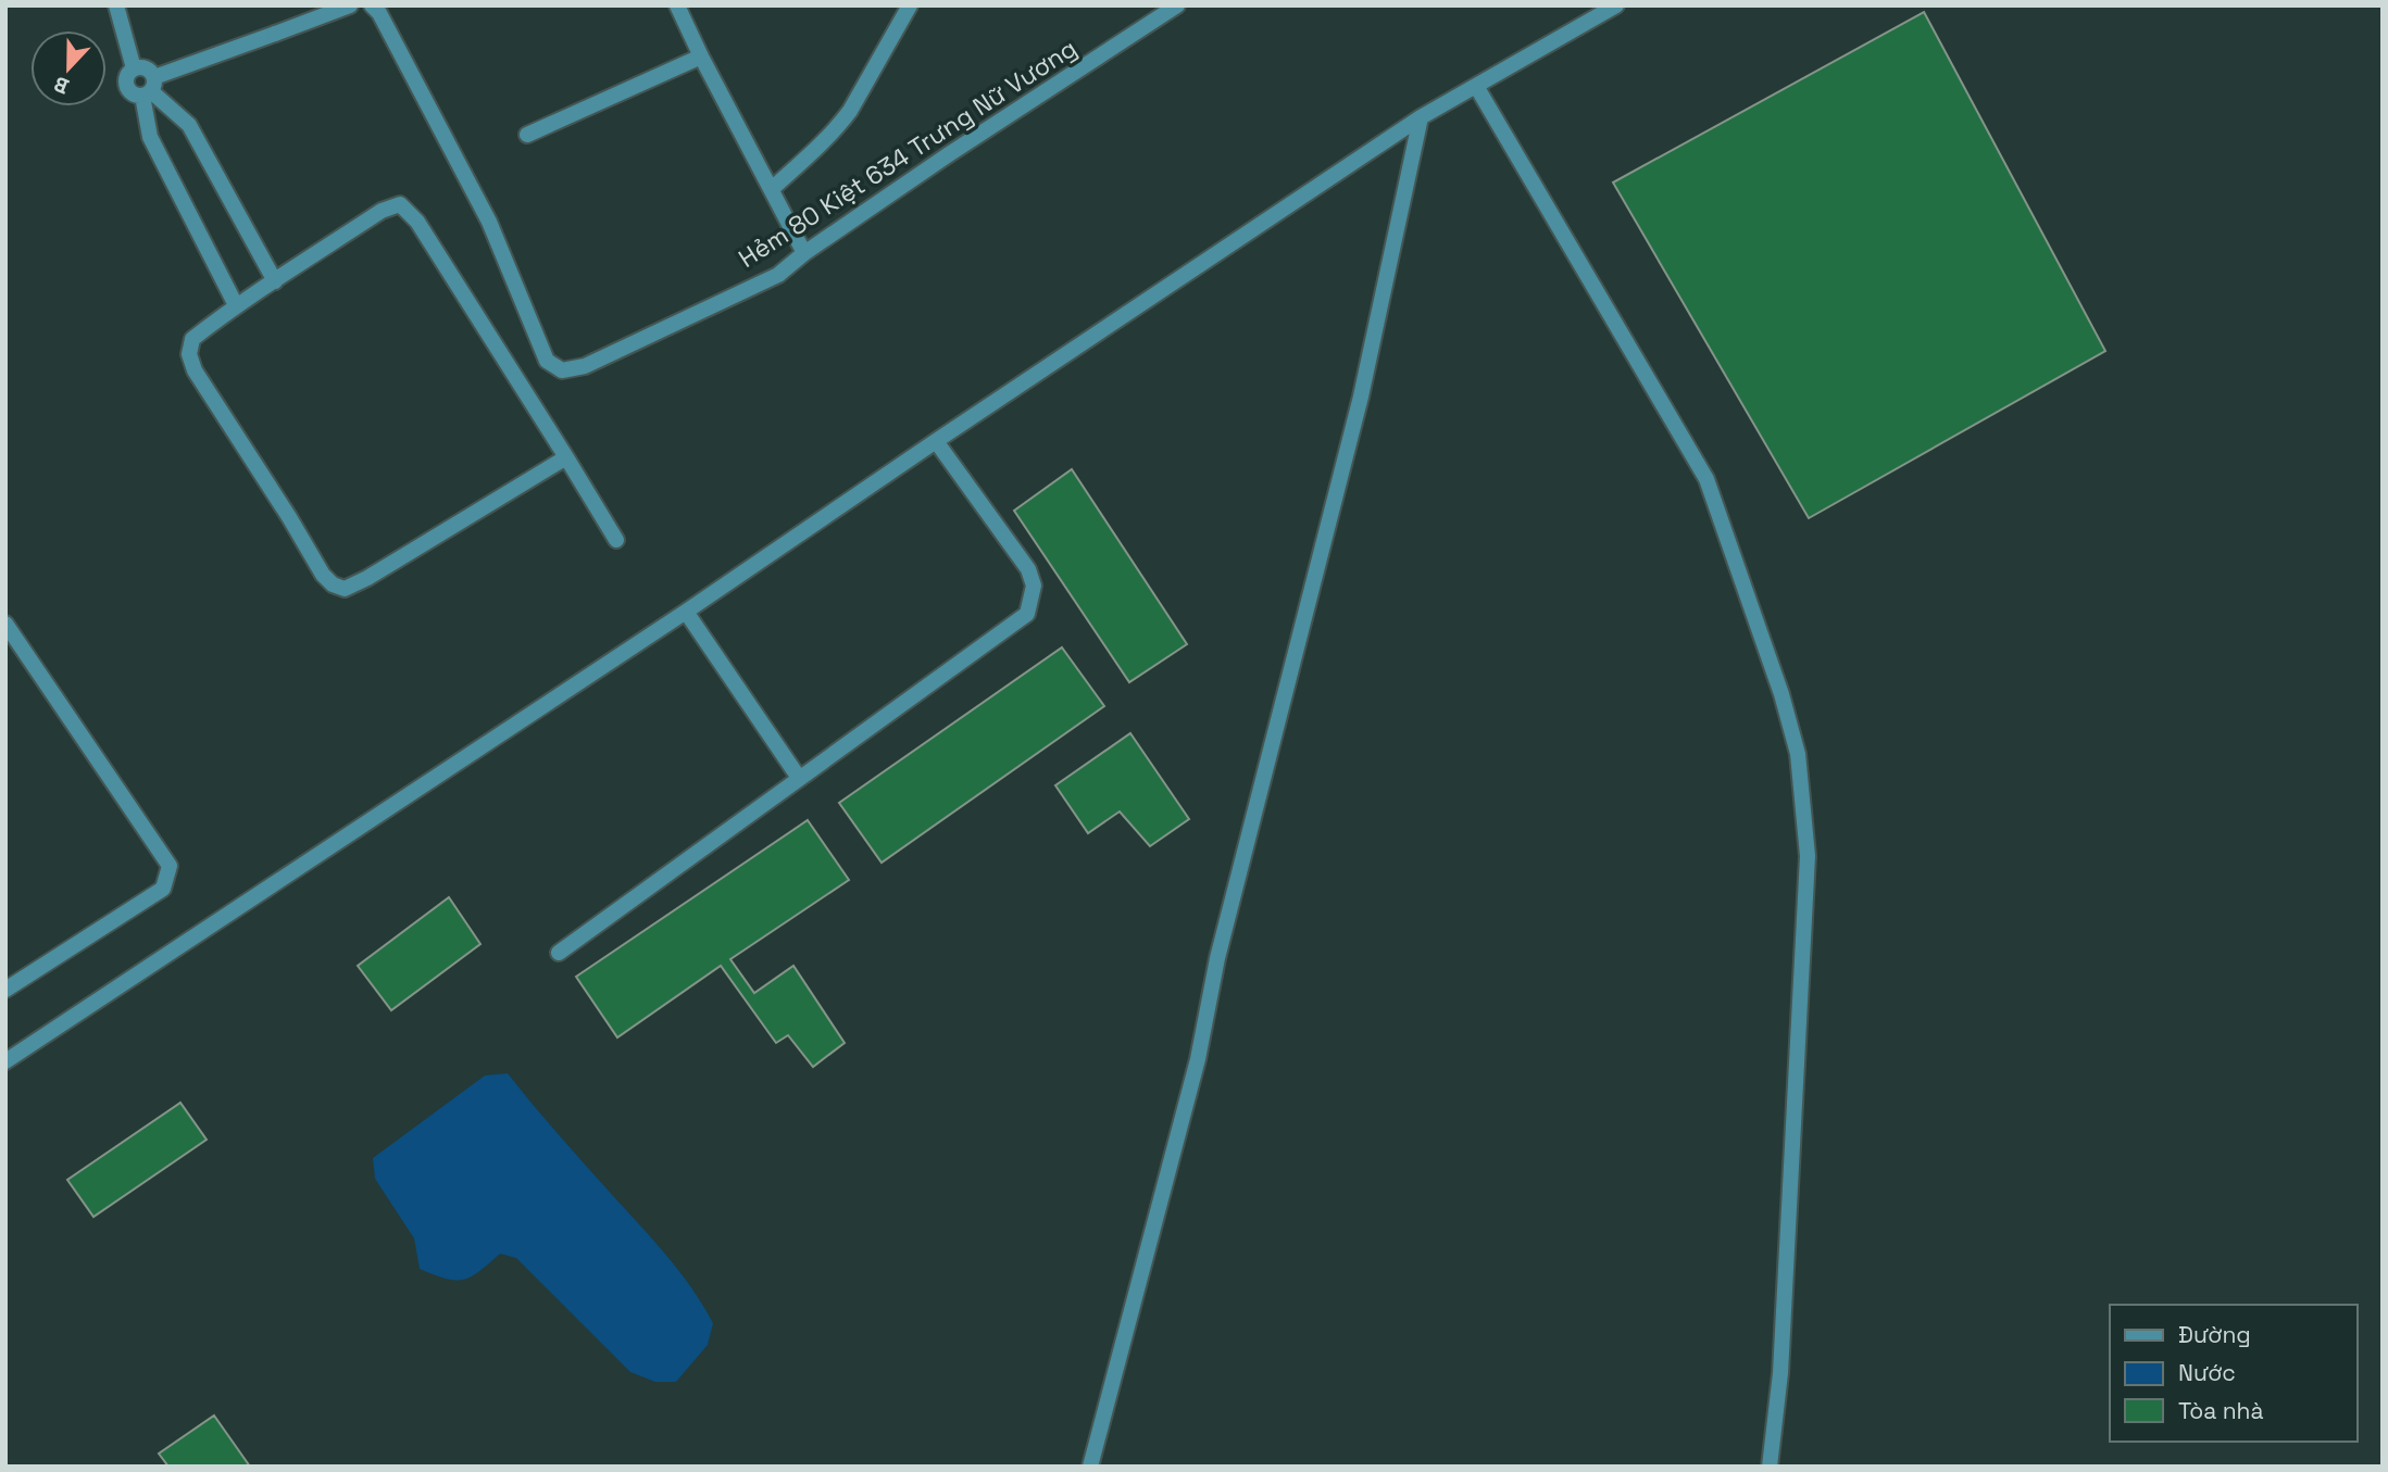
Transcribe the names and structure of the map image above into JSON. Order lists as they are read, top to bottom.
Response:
{
  "streets": {
    "street": ["Hẻm 80 Kiệt 634 Trưng Nữ Vương"]
  },
  "legend": ["Đường", "Nước", "Tòa nhà"],
  "north": "bottom"
}
